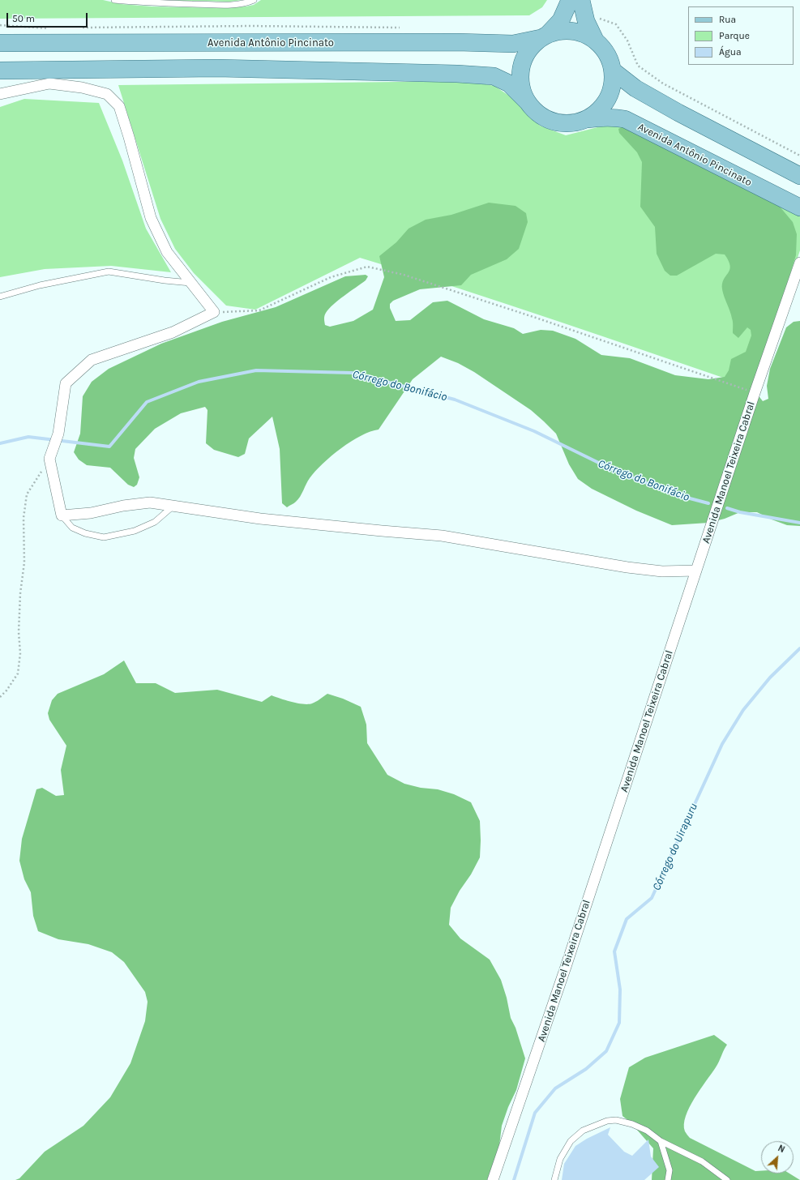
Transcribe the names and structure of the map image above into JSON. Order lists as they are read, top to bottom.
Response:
{
  "streets": {
    "main road": ["Avenida Antônio Pincinato"],
    "street": ["Avenida Manoel Teixeira Cabral"]
  },
  "water": ["Córrego do Bonifácio", "Córrego do Uirapuru"],
  "legend": ["Rua", "Parque", "Água"],
  "scale_bar": "50 m",
  "north": "top right"
}
